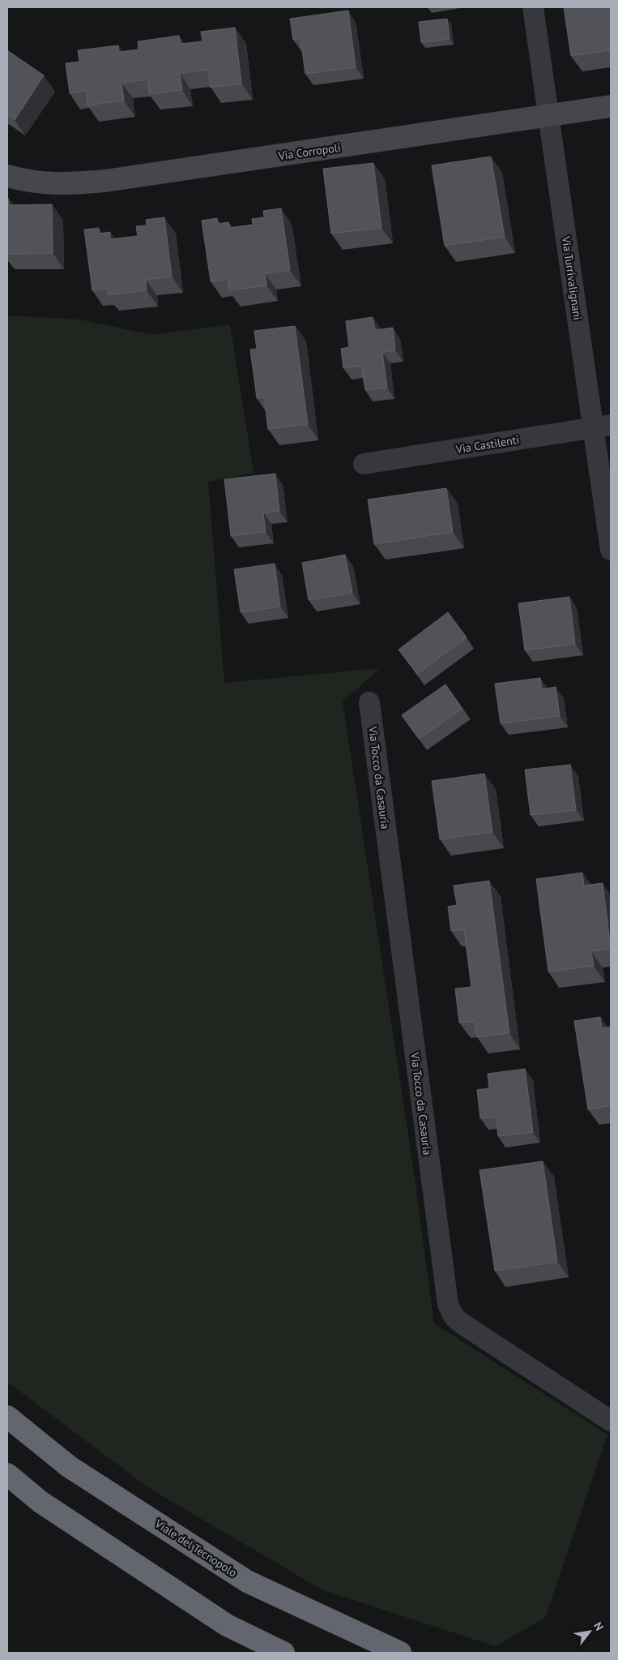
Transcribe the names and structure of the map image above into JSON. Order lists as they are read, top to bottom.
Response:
{
  "streets": {
    "highway": ["Viale del Tecnopolo"],
    "street": [
      "Via Corropoli",
      "Via Turrivalignani",
      "Via Castilenti",
      "Via Tocco da Casauria"
    ]
  },
  "crossings": [
    ["Via Corropoli", "Via Turrivalignani"],
    ["Via Turrivalignani", "Via Castilenti"]
  ],
  "north": "top right"
}
